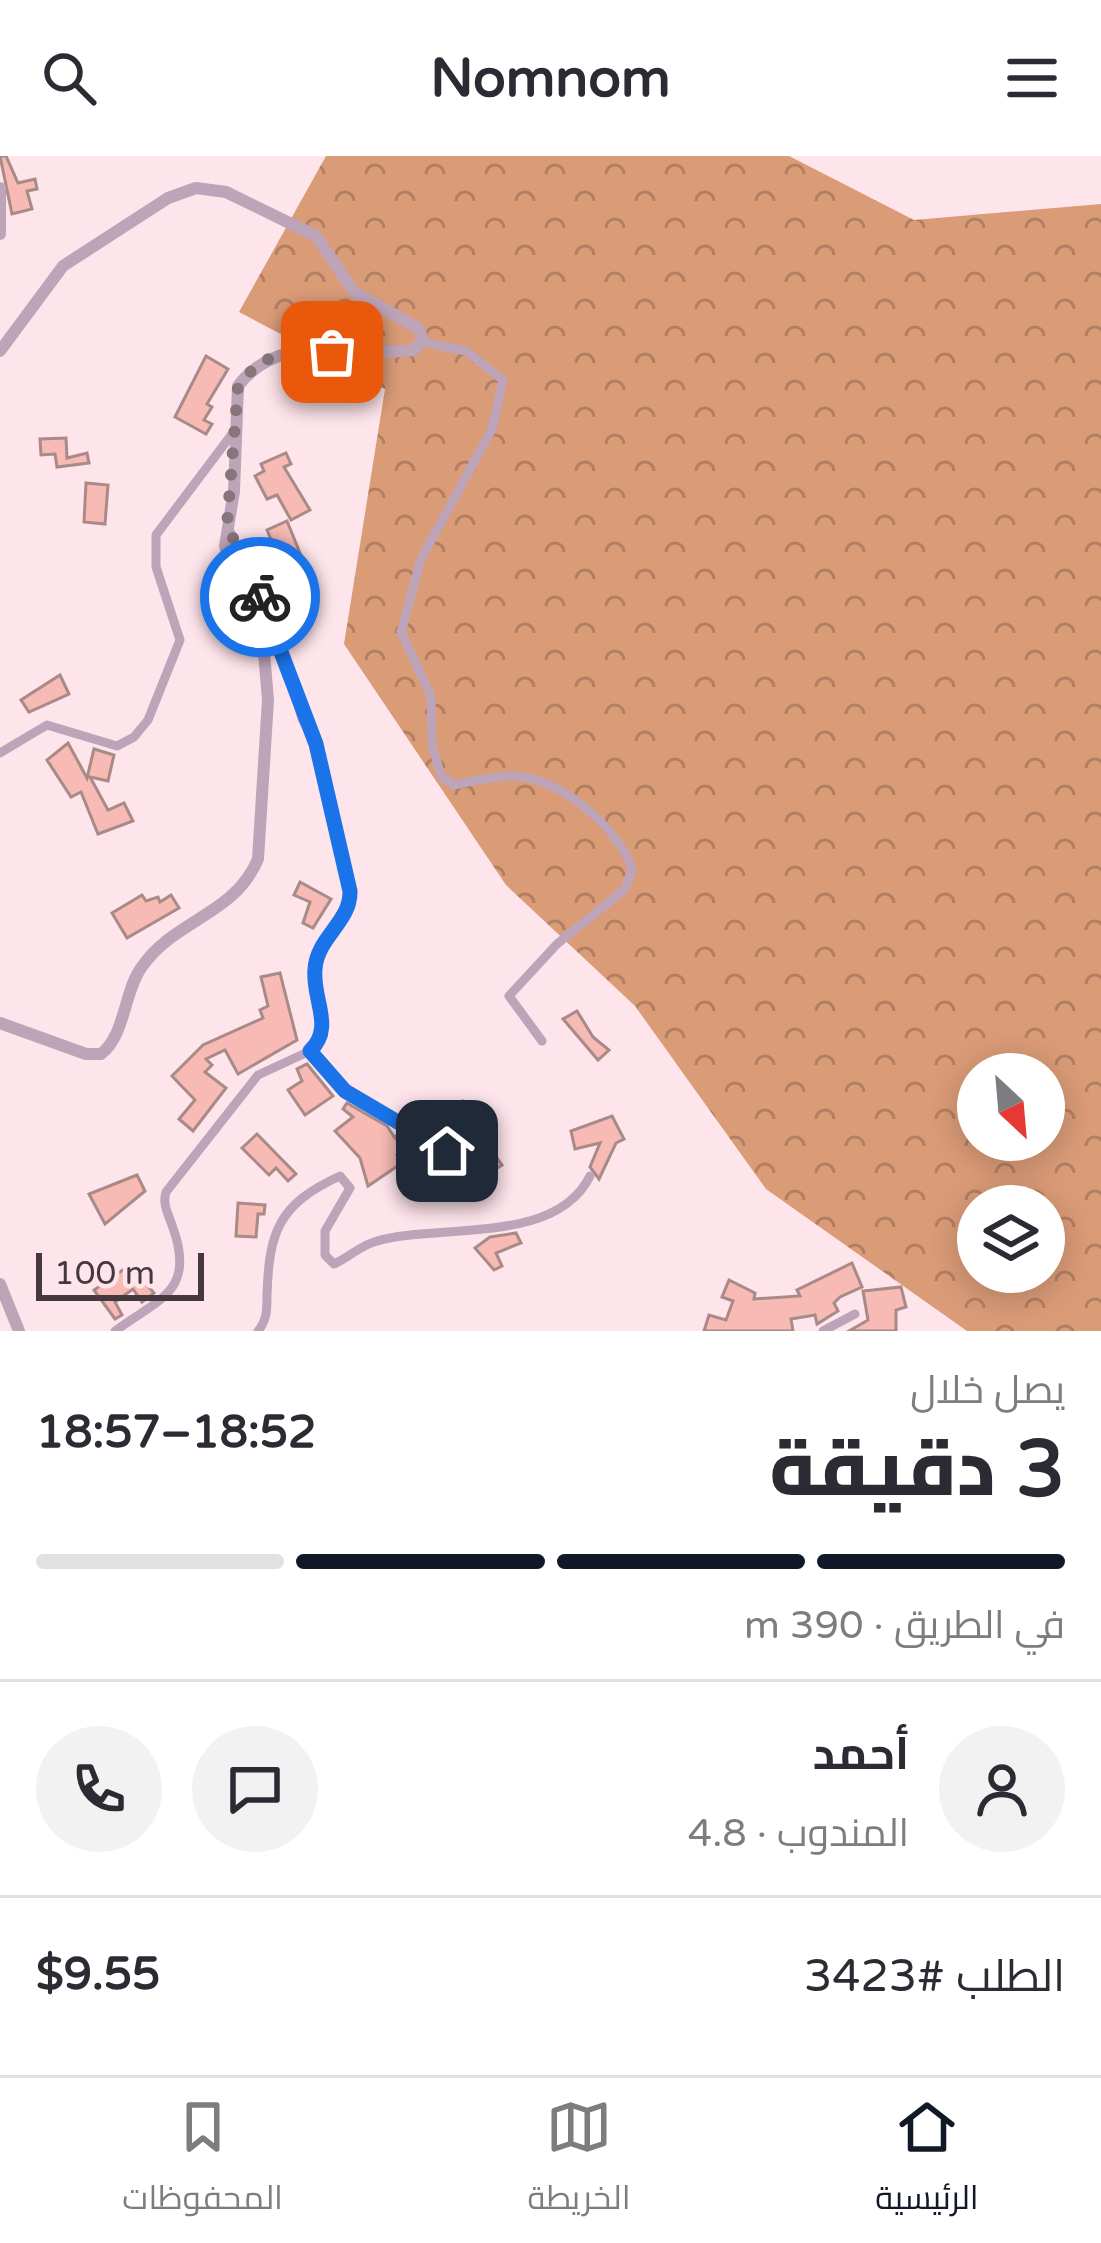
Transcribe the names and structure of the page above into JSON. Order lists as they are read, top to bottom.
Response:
{
  "scale_bar": "100 m",
  "north": "bottom right",
  "page": {
    "header": "Nomnom",
    "scale": "100 m",
    "heading": ["3 دقيقة", "يصل خلال", "18:52–18:57"],
    "panel": [
      "أحمد",
      "المندوب · 4.8",
      "الطلب #3423",
      "$9.55"
    ],
    "bar": "في الطريق · 390 m",
    "tabs": ["الرئيسية", "الخريطة", "المحفوظات"]
  }
}
